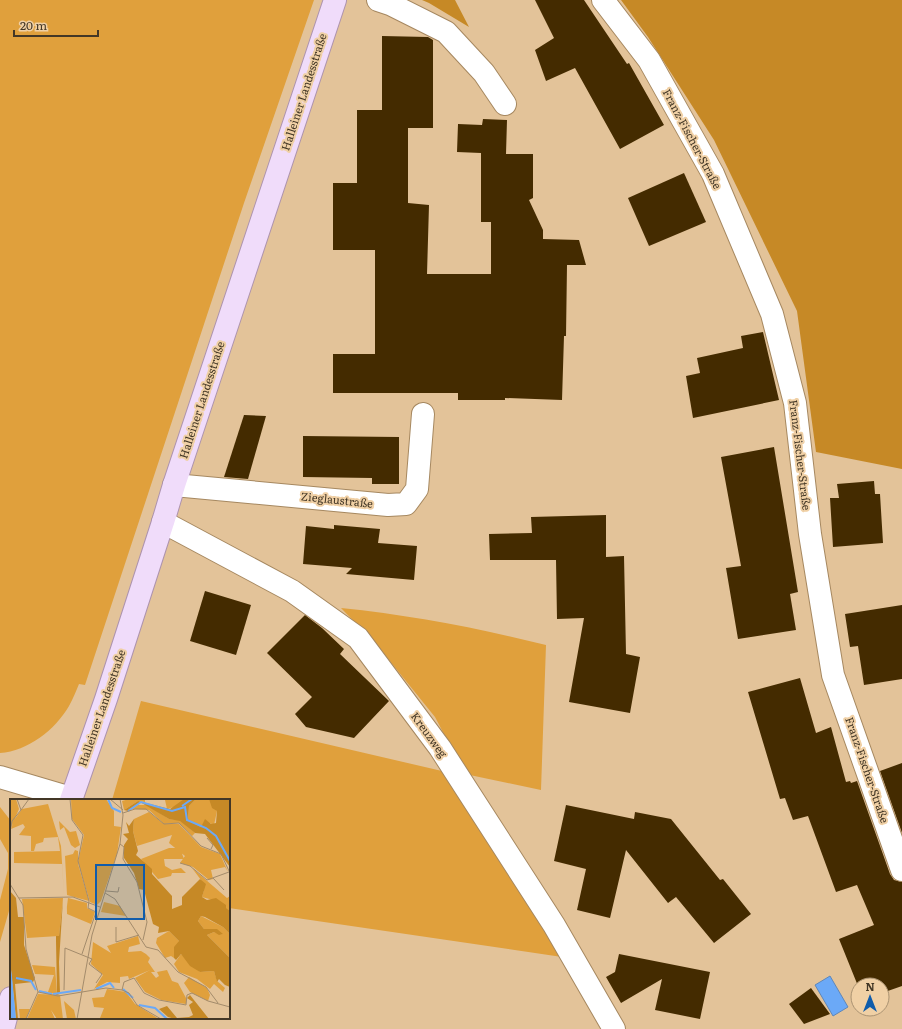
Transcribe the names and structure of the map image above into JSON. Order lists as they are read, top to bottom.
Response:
{
  "streets": {
    "main road": ["Halleiner Landesstraße"],
    "street": ["Franz-Fischer-Straße", "Zieglaustraße", "Kreuzweg"]
  },
  "crossings": [
    ["Halleiner Landesstraße", "Zieglaustraße"],
    ["Halleiner Landesstraße", "Kreuzweg"]
  ],
  "scale_bar": "20 m",
  "north": "top"
}
